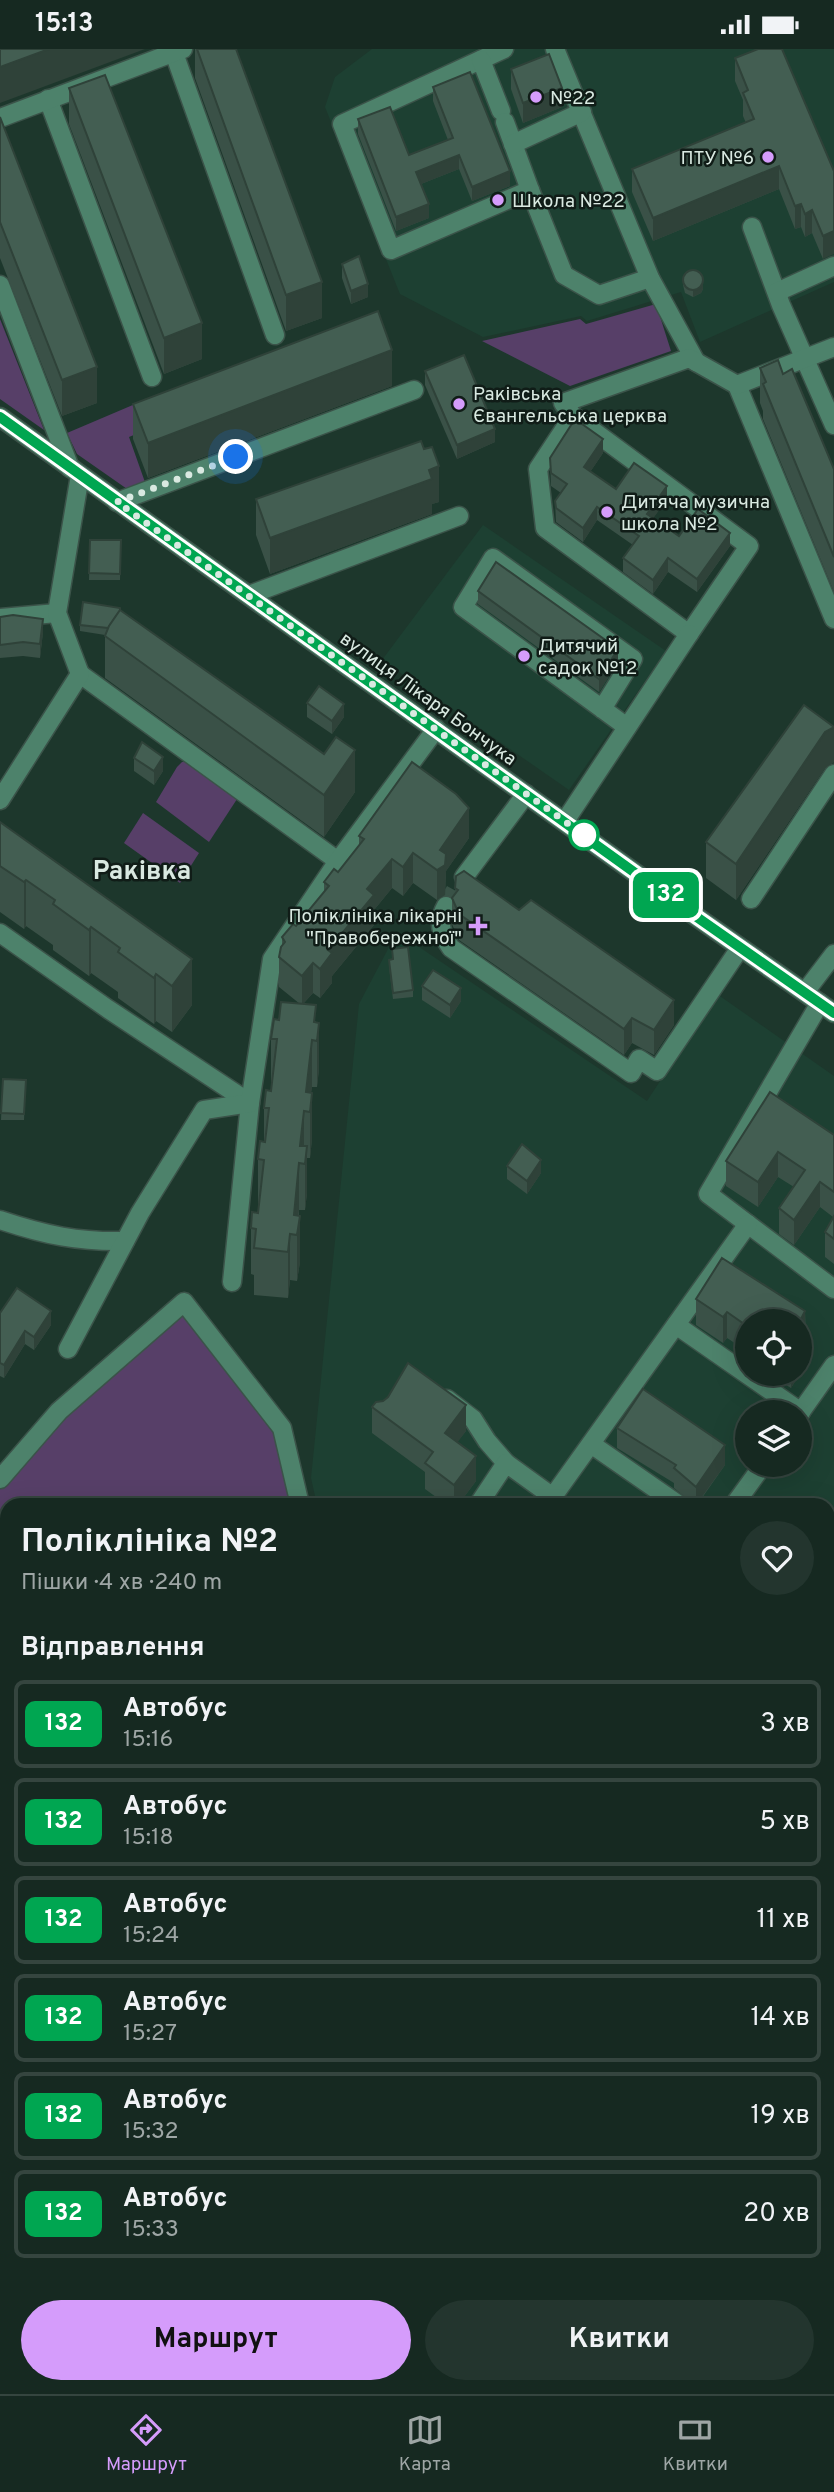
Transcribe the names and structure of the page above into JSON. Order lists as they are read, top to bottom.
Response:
{
  "streets": {
    "street": ["вулиця Лікаря Бончука"]
  },
  "districts": ["Раківка"],
  "places": {
    "other": [
      "№22",
      "ПТУ №6",
      "Школа №22",
      "Раківська Євангельська церква",
      "Дитяча музична школа №2",
      "Дитячий садок №12"
    ],
    "health": ["Поліклініка лікарні \"Правобережної\""]
  },
  "lines": ["bus line 132"],
  "page": {
    "status": "15:13",
    "on_map": "132",
    "heading": [
      ["Поліклініка №2", "Пішки · 4 хв · 240 m"],
      "Відправлення"
    ],
    "list": [
      {
        "mark": "132",
        "name": "Автобус",
        "note": "15:16",
        "value": "3 хв"
      },
      {
        "mark": "132",
        "name": "Автобус",
        "note": "15:18",
        "value": "5 хв"
      },
      {
        "mark": "132",
        "name": "Автобус",
        "note": "15:24",
        "value": "11 хв"
      },
      {
        "mark": "132",
        "name": "Автобус",
        "note": "15:27",
        "value": "14 хв"
      },
      {
        "mark": "132",
        "name": "Автобус",
        "note": "15:32",
        "value": "19 хв"
      },
      {
        "mark": "132",
        "name": "Автобус",
        "note": "15:33",
        "value": "20 хв"
      }
    ],
    "buttons": ["Маршрут", "Квитки"],
    "tabs": ["Маршрут", "Карта", "Квитки"]
  }
}
